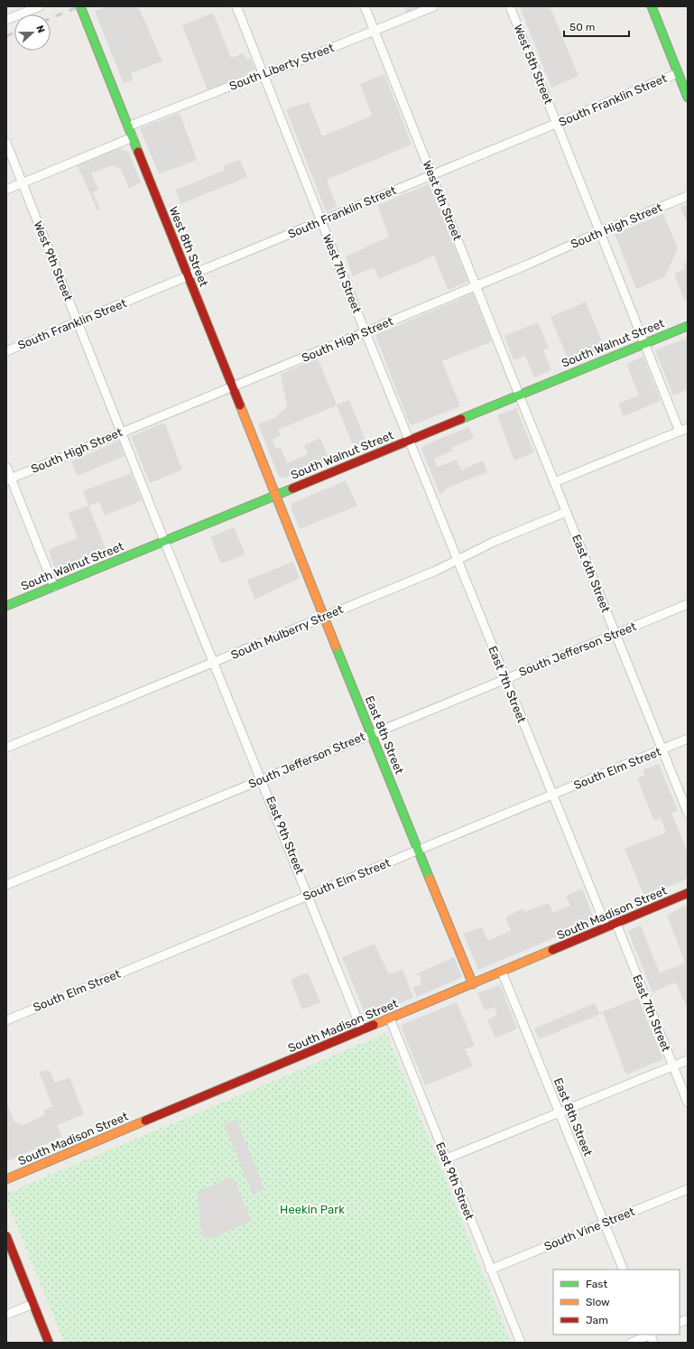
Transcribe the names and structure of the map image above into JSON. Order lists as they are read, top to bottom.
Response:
{
  "streets": {
    "main road": [
      "West 8th Street",
      "South Walnut Street",
      "East 8th Street",
      "South Madison Street"
    ],
    "street": [
      "West 5th Street",
      "South Liberty Street",
      "South Franklin Street",
      "West 6th Street",
      "South High Street",
      "West 9th Street",
      "West 7th Street",
      "East 6th Street",
      "South Mulberry Street",
      "South Jefferson Street",
      "East 7th Street",
      "South Elm Street",
      "East 9th Street",
      "South Vine Street"
    ]
  },
  "crossings": [
    ["West 5th Street", "South Franklin Street"],
    ["West 5th Street", "South High Street"],
    ["West 5th Street", "South Walnut Street"],
    ["South Liberty Street", "West 6th Street"],
    ["South Liberty Street", "West 8th Street"],
    ["South Liberty Street", "West 7th Street"],
    ["South Franklin Street", "West 6th Street"],
    ["South Franklin Street", "West 8th Street"],
    ["South Franklin Street", "West 9th Street"],
    ["South Franklin Street", "West 7th Street"],
    ["West 6th Street", "South High Street"],
    ["West 6th Street", "South Walnut Street"],
    ["West 6th Street", "East 6th Street"],
    ["South High Street", "West 8th Street"],
    ["South High Street", "West 9th Street"],
    ["South High Street", "West 7th Street"],
    ["West 8th Street", "South Walnut Street"],
    ["West 8th Street", "East 8th Street"],
    ["West 9th Street", "South Walnut Street"],
    ["West 9th Street", "East 9th Street"],
    ["West 7th Street", "South Walnut Street"],
    ["West 7th Street", "East 7th Street"],
    ["South Walnut Street", "East 6th Street"],
    ["South Walnut Street", "East 7th Street"],
    ["South Walnut Street", "East 8th Street"],
    ["South Walnut Street", "East 9th Street"],
    ["East 6th Street", "South Mulberry Street"],
    ["East 6th Street", "South Jefferson Street"],
    ["East 6th Street", "South Elm Street"],
    ["South Mulberry Street", "East 7th Street"],
    ["South Mulberry Street", "East 8th Street"],
    ["South Mulberry Street", "East 9th Street"],
    ["South Jefferson Street", "East 7th Street"],
    ["South Jefferson Street", "East 8th Street"],
    ["South Jefferson Street", "East 9th Street"],
    ["East 7th Street", "South Elm Street"],
    ["East 7th Street", "South Madison Street"],
    ["East 8th Street", "South Elm Street"],
    ["East 8th Street", "South Madison Street"],
    ["East 8th Street", "South Vine Street"],
    ["South Elm Street", "East 9th Street"],
    ["East 9th Street", "South Madison Street"],
    ["East 9th Street", "South Vine Street"]
  ],
  "parks": ["Heekin Park"],
  "legend": ["Fast", "Slow", "Jam"],
  "scale_bar": "50 m",
  "north": "right"
}
